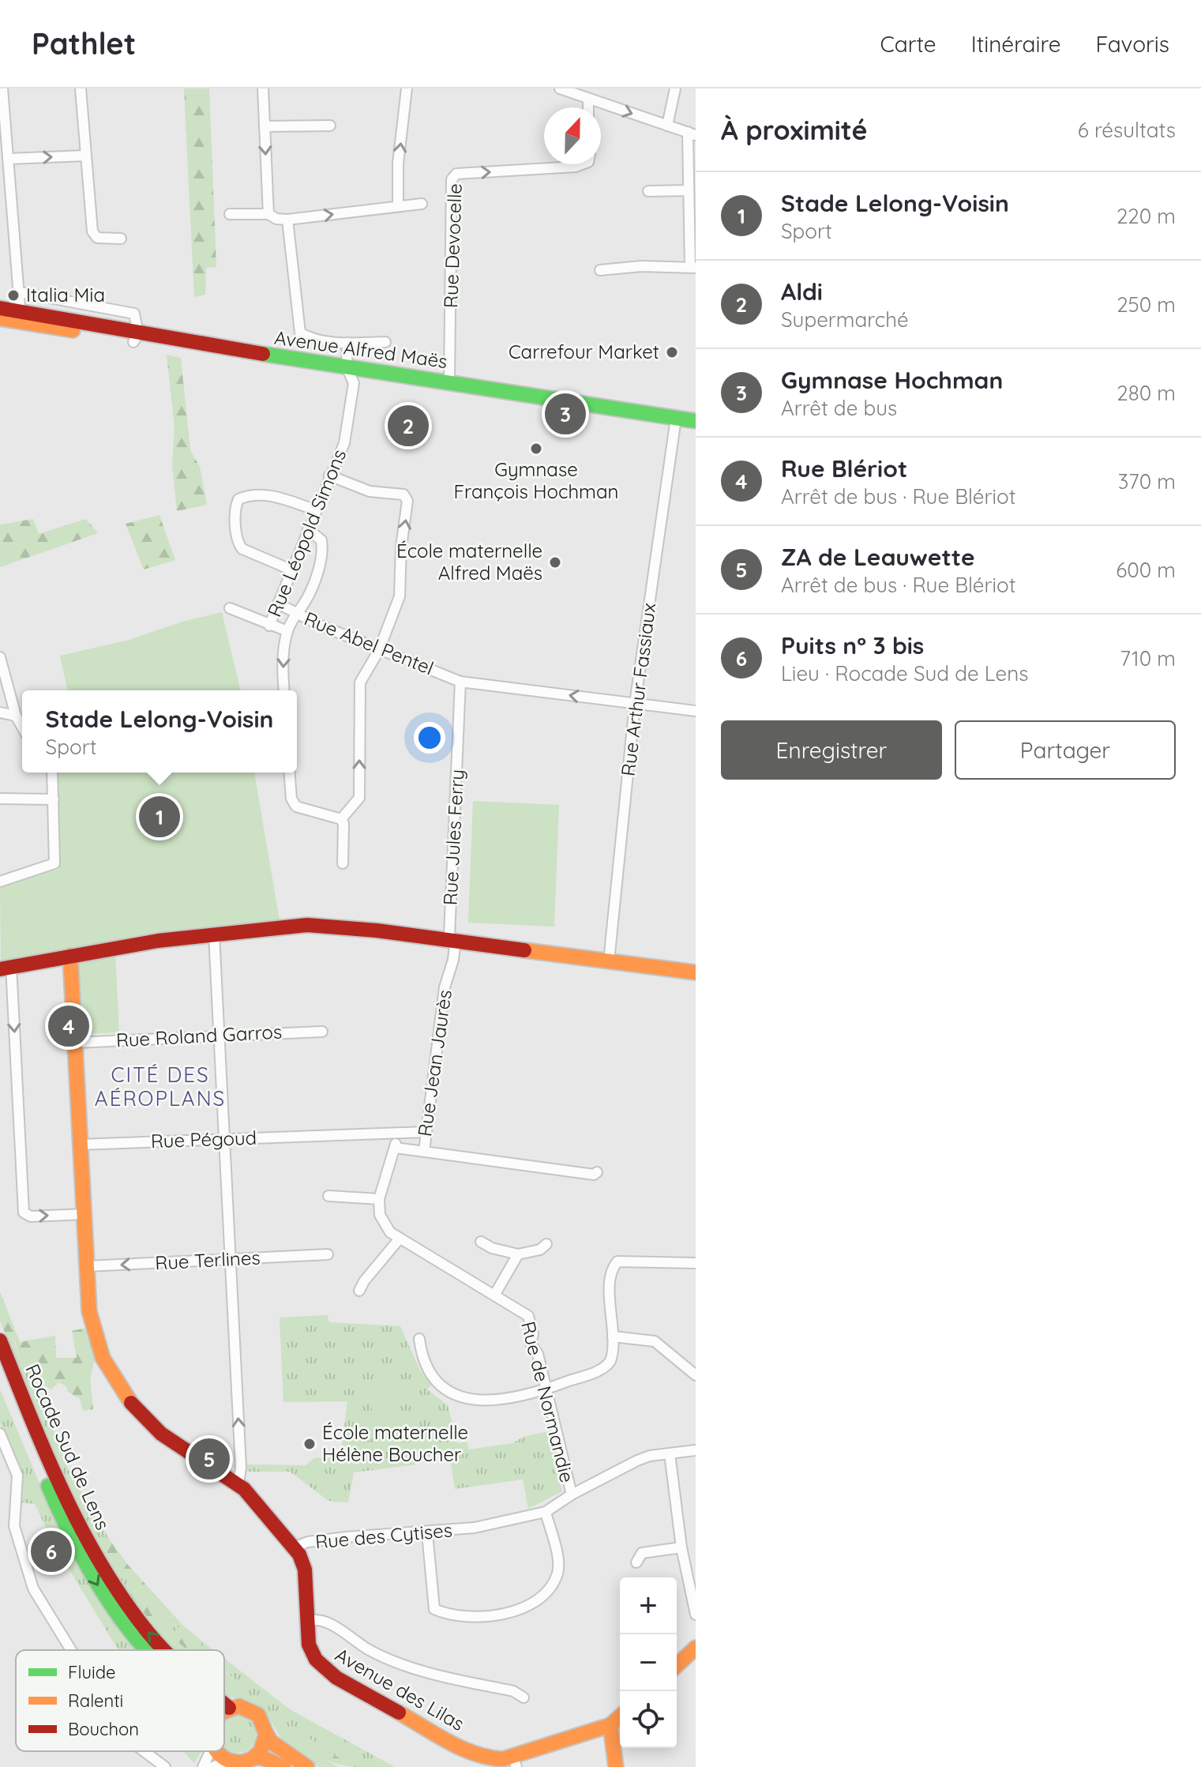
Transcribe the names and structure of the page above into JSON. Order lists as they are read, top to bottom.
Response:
{
  "streets": {
    "main road": ["Avenue Alfred Maës", "Rocade Sud de Lens", "Avenue des Lilas"],
    "street": [
      "Rue Devocelle",
      "Rue Léopold Simons",
      "Rue Abel Pentel",
      "Rue Arthur Fassiaux",
      "Rue Jules Ferry",
      "Rue Roland Garros",
      "Rue Jean Jaurès",
      "Rue Pégoud",
      "Rue Terlines",
      "Rue de Normandie",
      "Rue des Cytises"
    ]
  },
  "crossings": [
    ["Rue Devocelle", "Avenue Alfred Maës"],
    ["Avenue Alfred Maës", "Rue Léopold Simons"],
    ["Avenue Alfred Maës", "Rue Arthur Fassiaux"],
    ["Rue Léopold Simons", "Rue Abel Pentel"],
    ["Rue Abel Pentel", "Rue Jules Ferry"],
    ["Rue Jules Ferry", "Rue Jean Jaurès"],
    ["Rue Roland Garros", "Avenue des Lilas"],
    ["Rue Jean Jaurès", "Rue Pégoud"],
    ["Rue Pégoud", "Avenue des Lilas"],
    ["Rue Terlines", "Avenue des Lilas"],
    ["Rue des Cytises", "Avenue des Lilas"]
  ],
  "one_way": ["Rue Terlines"],
  "districts": ["CITÉ DES AÉROPLANS"],
  "places": [
    "Italia Mia",
    "Carrefour Market",
    "Gymnase François Hochman",
    "École maternelle Alfred Maës",
    "École maternelle Hélène Boucher"
  ],
  "legend": ["Fluide", "Ralenti", "Bouchon"],
  "north": "top",
  "page": {
    "header": "Pathlet",
    "nav": ["Carte", "Itinéraire", "Favoris"],
    "heading": ["À proximité", "6 résultats"],
    "list": [
      {
        "mark": "1",
        "name": "Stade Lelong-Voisin",
        "note": "Sport",
        "value": "220 m"
      },
      {
        "mark": "2",
        "name": "Aldi",
        "note": "Supermarché",
        "value": "250 m"
      },
      {
        "mark": "3",
        "name": "Gymnase Hochman",
        "note": "Arrêt de bus",
        "value": "280 m"
      },
      {
        "mark": "4",
        "name": "Rue Blériot",
        "note": "Arrêt de bus · Rue Blériot",
        "value": "370 m"
      },
      {
        "mark": "5",
        "name": "ZA de Leauwette",
        "note": "Arrêt de bus · Rue Blériot",
        "value": "600 m"
      },
      {
        "mark": "6",
        "name": "Puits n° 3 bis",
        "note": "Lieu · Rocade Sud de Lens",
        "value": "710 m"
      }
    ],
    "pins": [
      "3",
      "2",
      "1",
      "4",
      "5",
      "6"
    ],
    "popup": ["Stade Lelong-Voisin", "Sport"],
    "buttons": ["Enregistrer", "Partager"],
    "map_buttons": ["+", "−"]
  }
}
